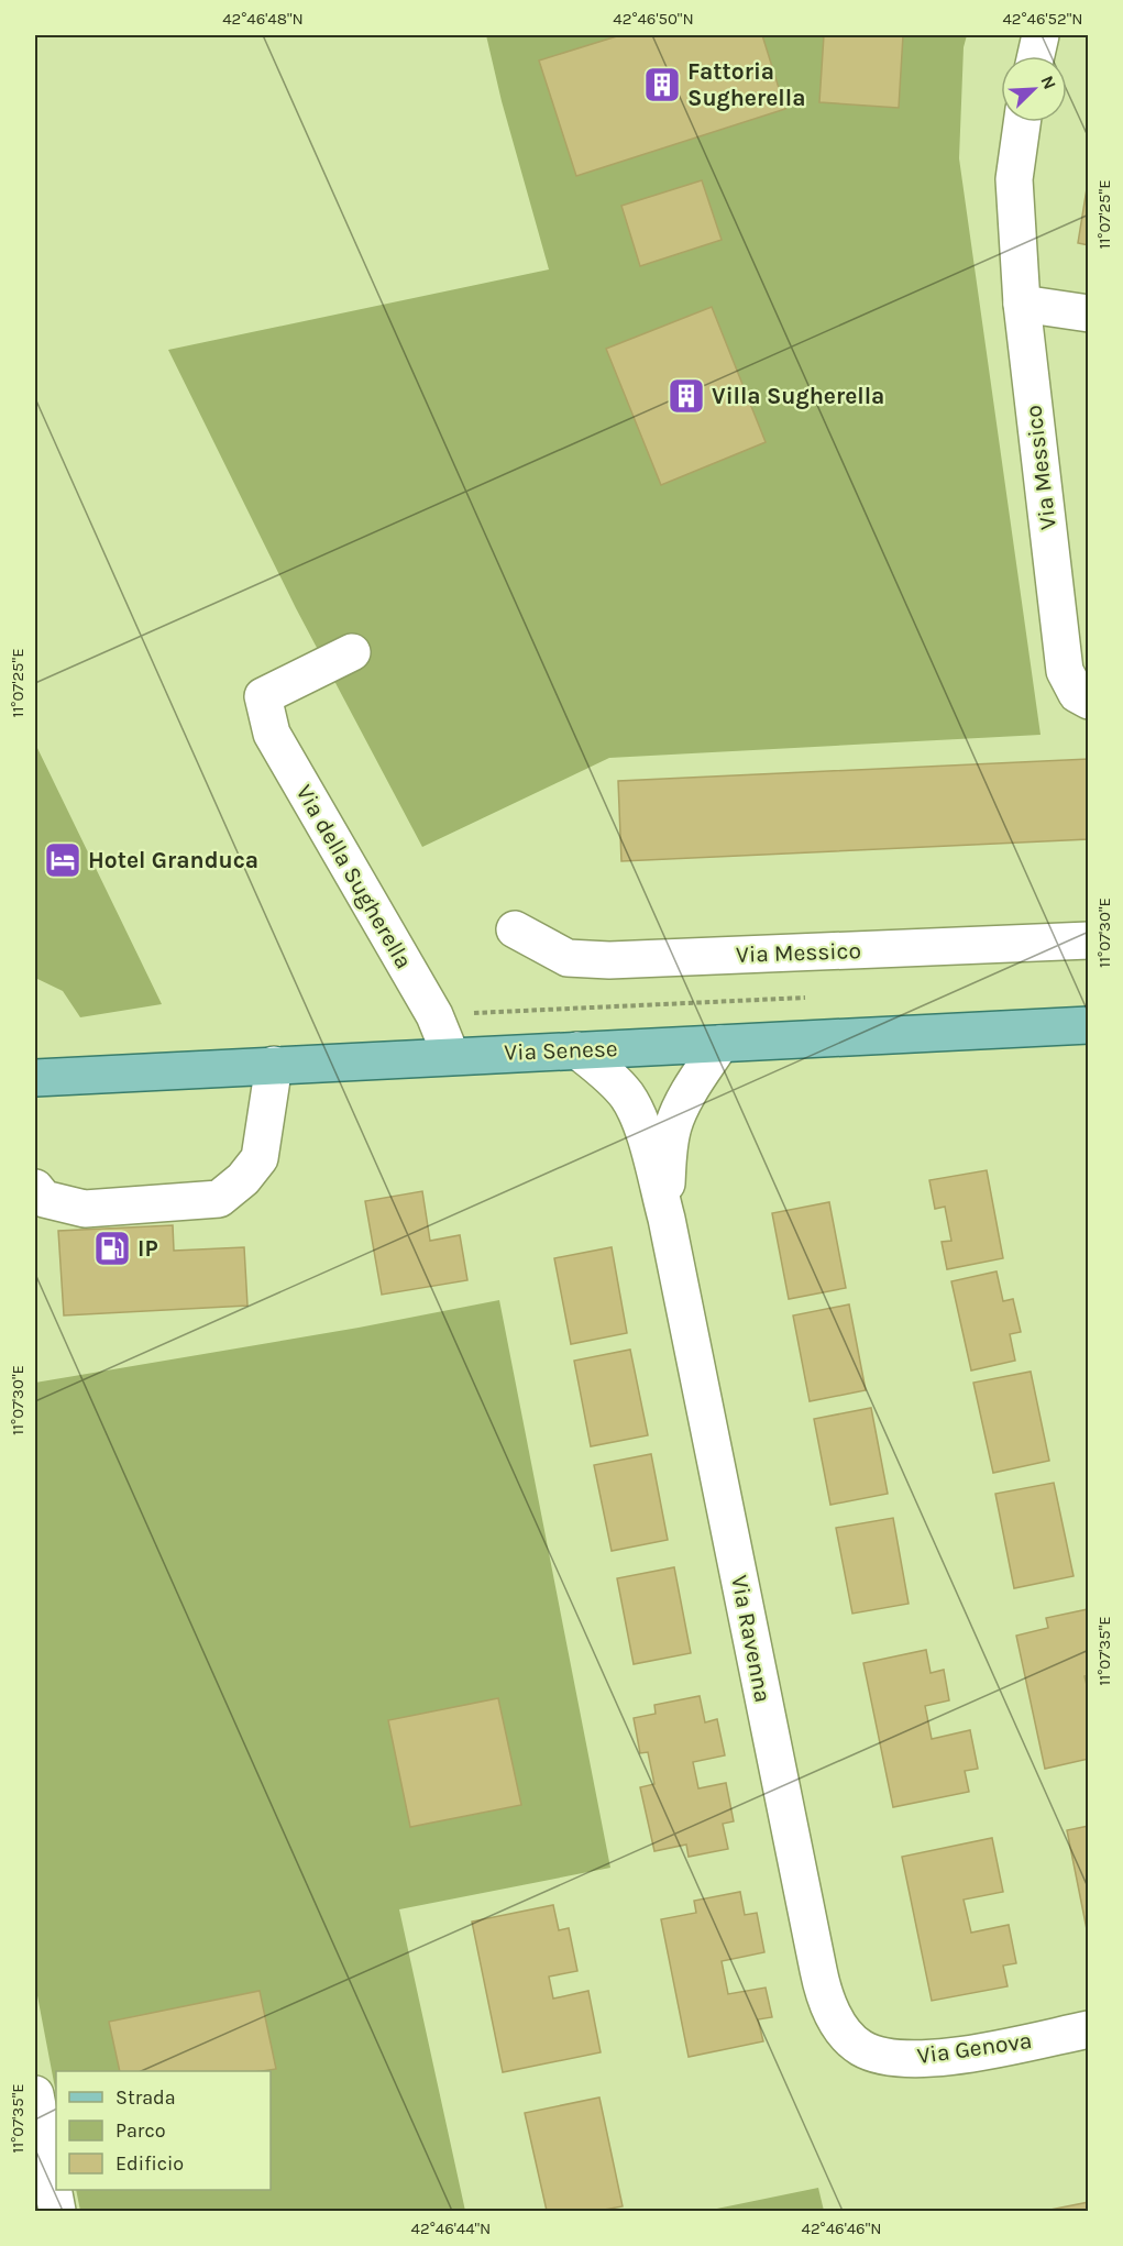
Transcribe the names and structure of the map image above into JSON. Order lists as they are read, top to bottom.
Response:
{
  "streets": {
    "main road": ["Via Senese"],
    "street": [
      "Via Messico",
      "Via della Sugherella",
      "Via Ravenna",
      "Via Genova"
    ]
  },
  "crossings": [
    ["Via della Sugherella", "Via Senese"],
    ["Via Senese", "Via Ravenna"],
    ["Via Ravenna", "Via Genova"]
  ],
  "places": {
    "building": ["Fattoria Sugherella", "Villa Sugherella"],
    "hotel": ["Hotel Granduca"],
    "fuel station": ["IP"]
  },
  "legend": ["Strada", "Parco", "Edificio"],
  "north": "top right",
  "coordinates": [
    "42°46'48\"N",
    "42°46'50\"N",
    "42°46'52\"N",
    "11°07'25\"E",
    "11°07'30\"E",
    "11°07'35\"E",
    "42°46'44\"N",
    "42°46'46\"N"
  ]
}
